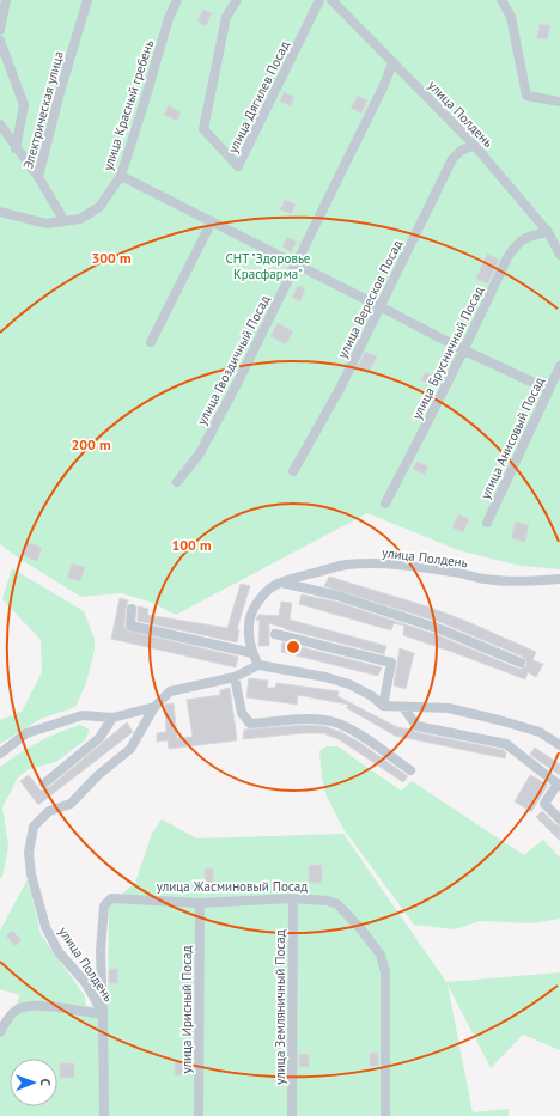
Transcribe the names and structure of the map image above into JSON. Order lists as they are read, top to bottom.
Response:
{
  "streets": {
    "street": [
      "улица Дягилев Посад",
      "улица Красный гребень",
      "Электрическая улица",
      "улица Полдень",
      "улица Вересков Посад",
      "улица Брусничный Посад",
      "улица Гвоздичный Посад",
      "улица Анисовый Посад",
      "улица Жасминовый Посад",
      "улица Земляничный Посад",
      "улица Ирисный Посад"
    ]
  },
  "crossings": [
    ["улица Красный гребень", "Электрическая улица"],
    ["улица Полдень", "улица Вересков Посад"],
    ["улица Полдень", "улица Брусничный Посад"],
    ["улица Полдень", "улица Гвоздичный Посад"],
    ["улица Полдень", "улица Жасминовый Посад"],
    ["улица Жасминовый Посад", "улица Земляничный Посад"],
    ["улица Жасминовый Посад", "улица Ирисный Посад"]
  ],
  "parks": ["СНТ \"Здоровье Красфарма\""],
  "north": "right",
  "rings": ["300 m", "200 m", "100 m"]
}
